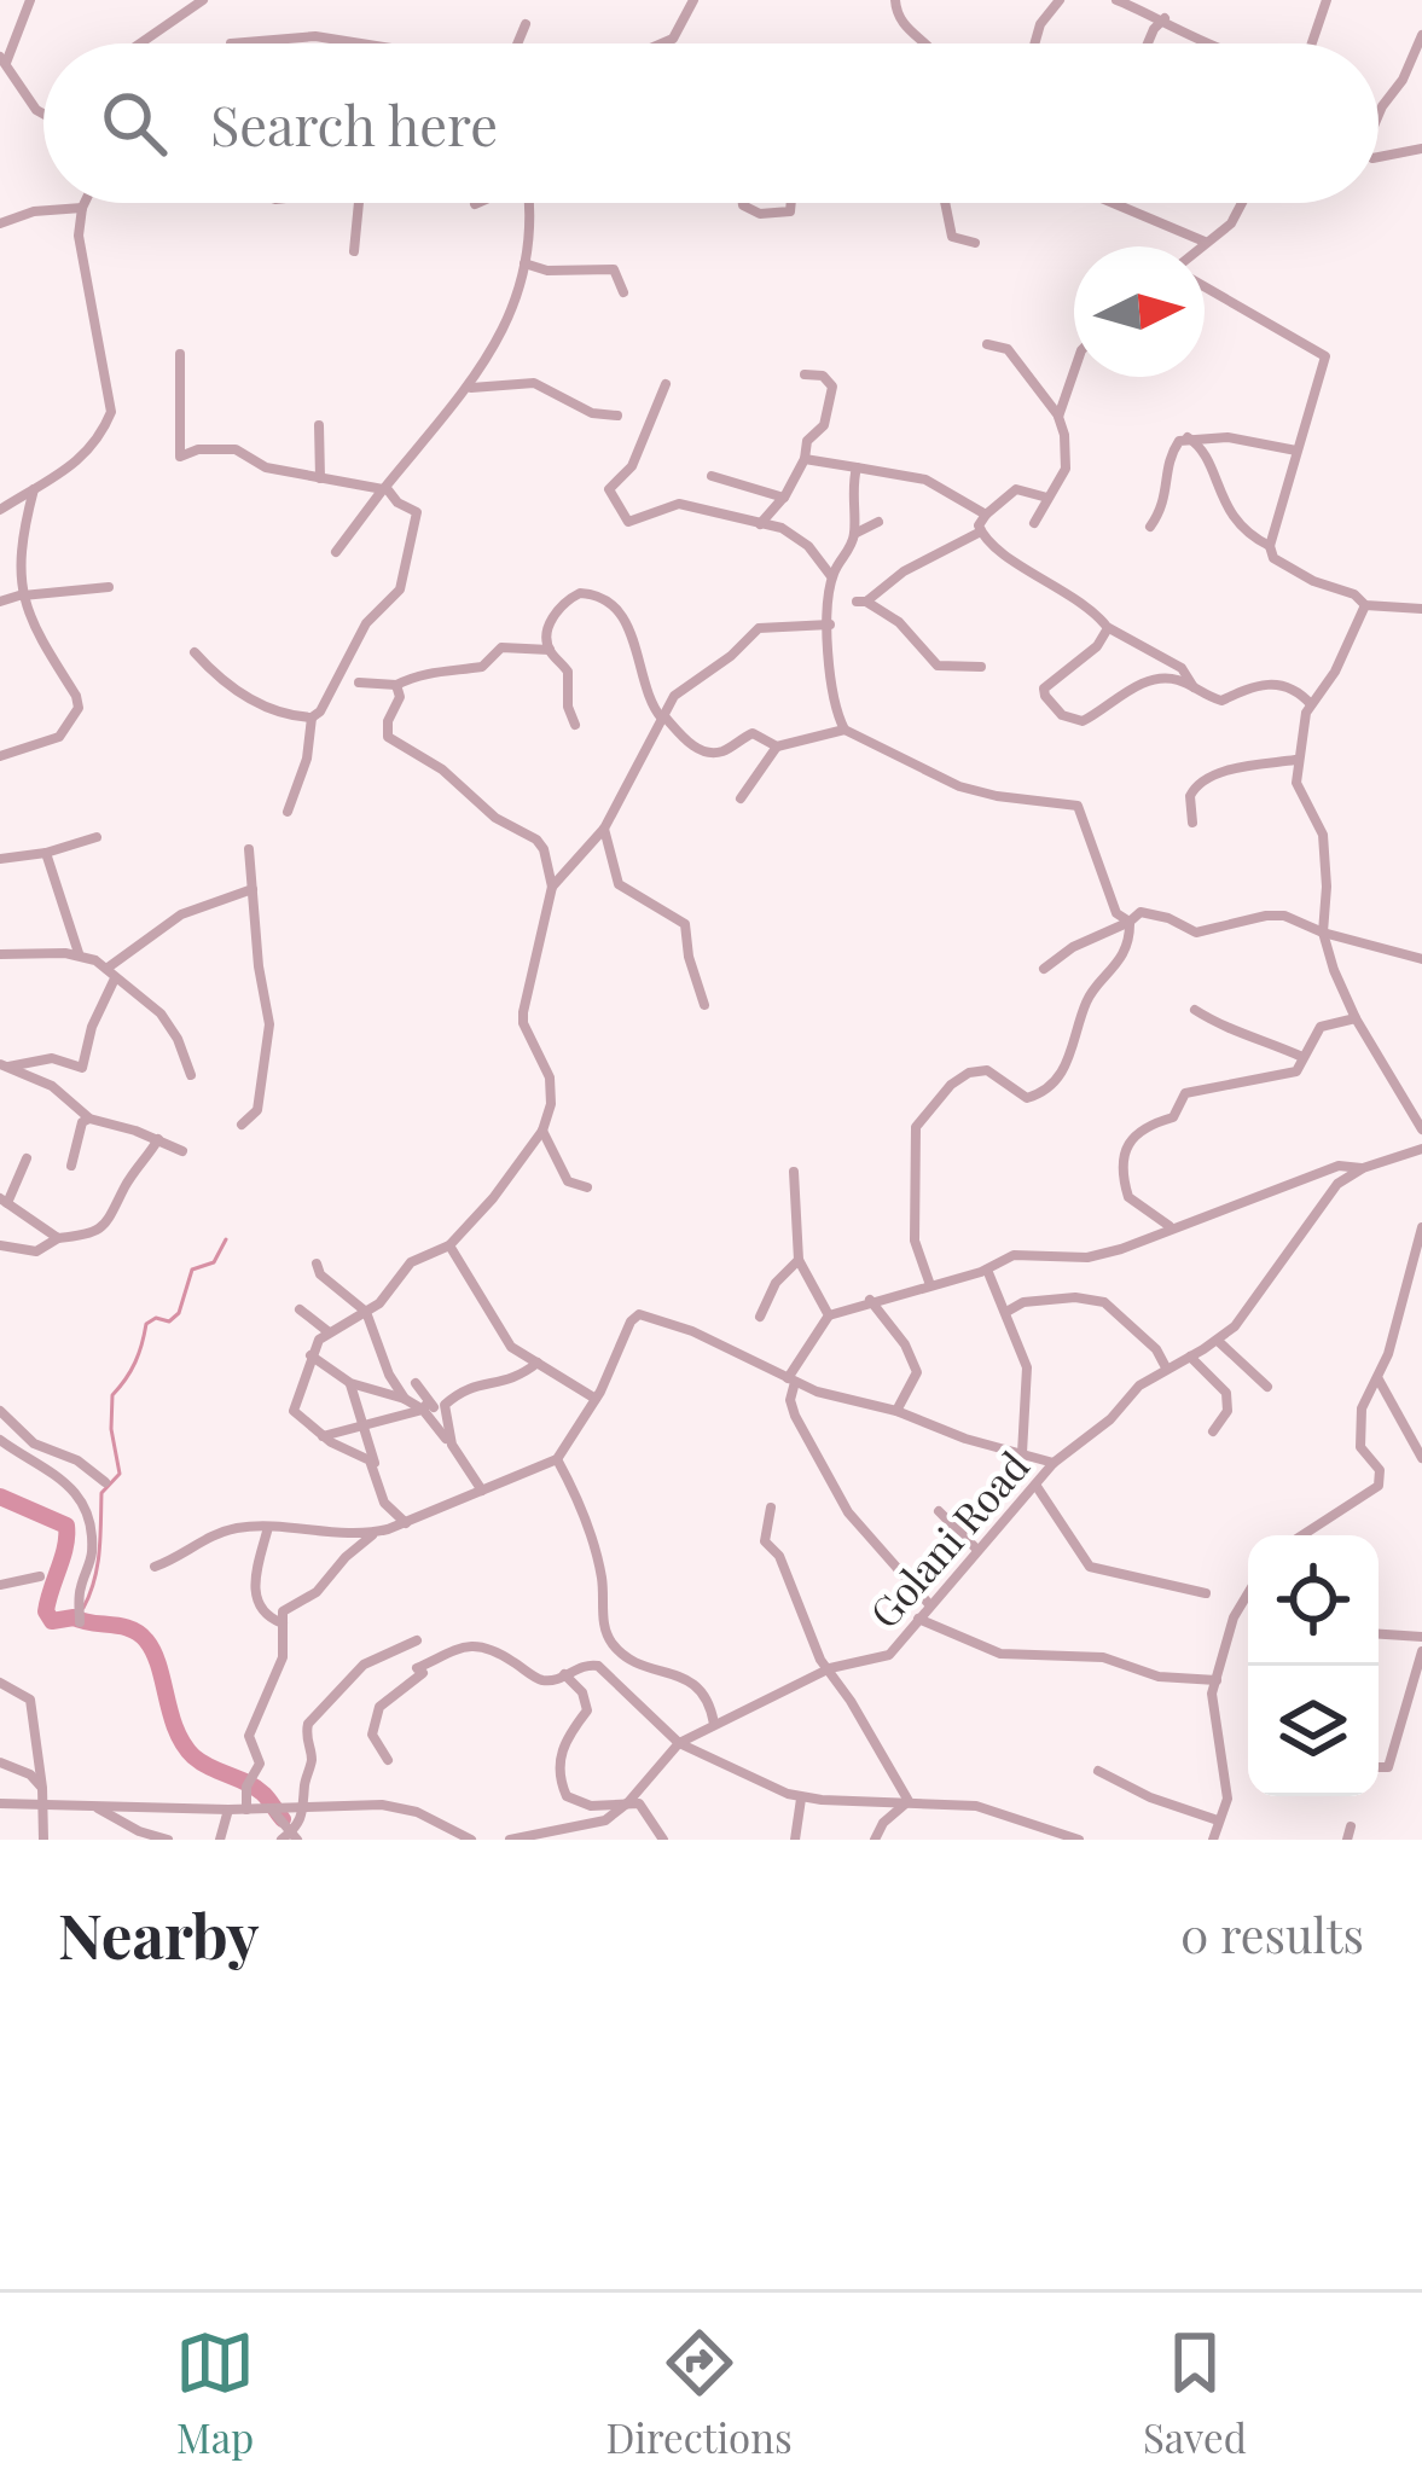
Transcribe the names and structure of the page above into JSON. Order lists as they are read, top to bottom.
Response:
{
  "streets": {
    "street": ["Golani Road"]
  },
  "north": "right",
  "page": {
    "search": "Search here",
    "heading": ["Nearby", "0 results"],
    "nav": ["Map", "Directions", "Saved"]
  }
}
